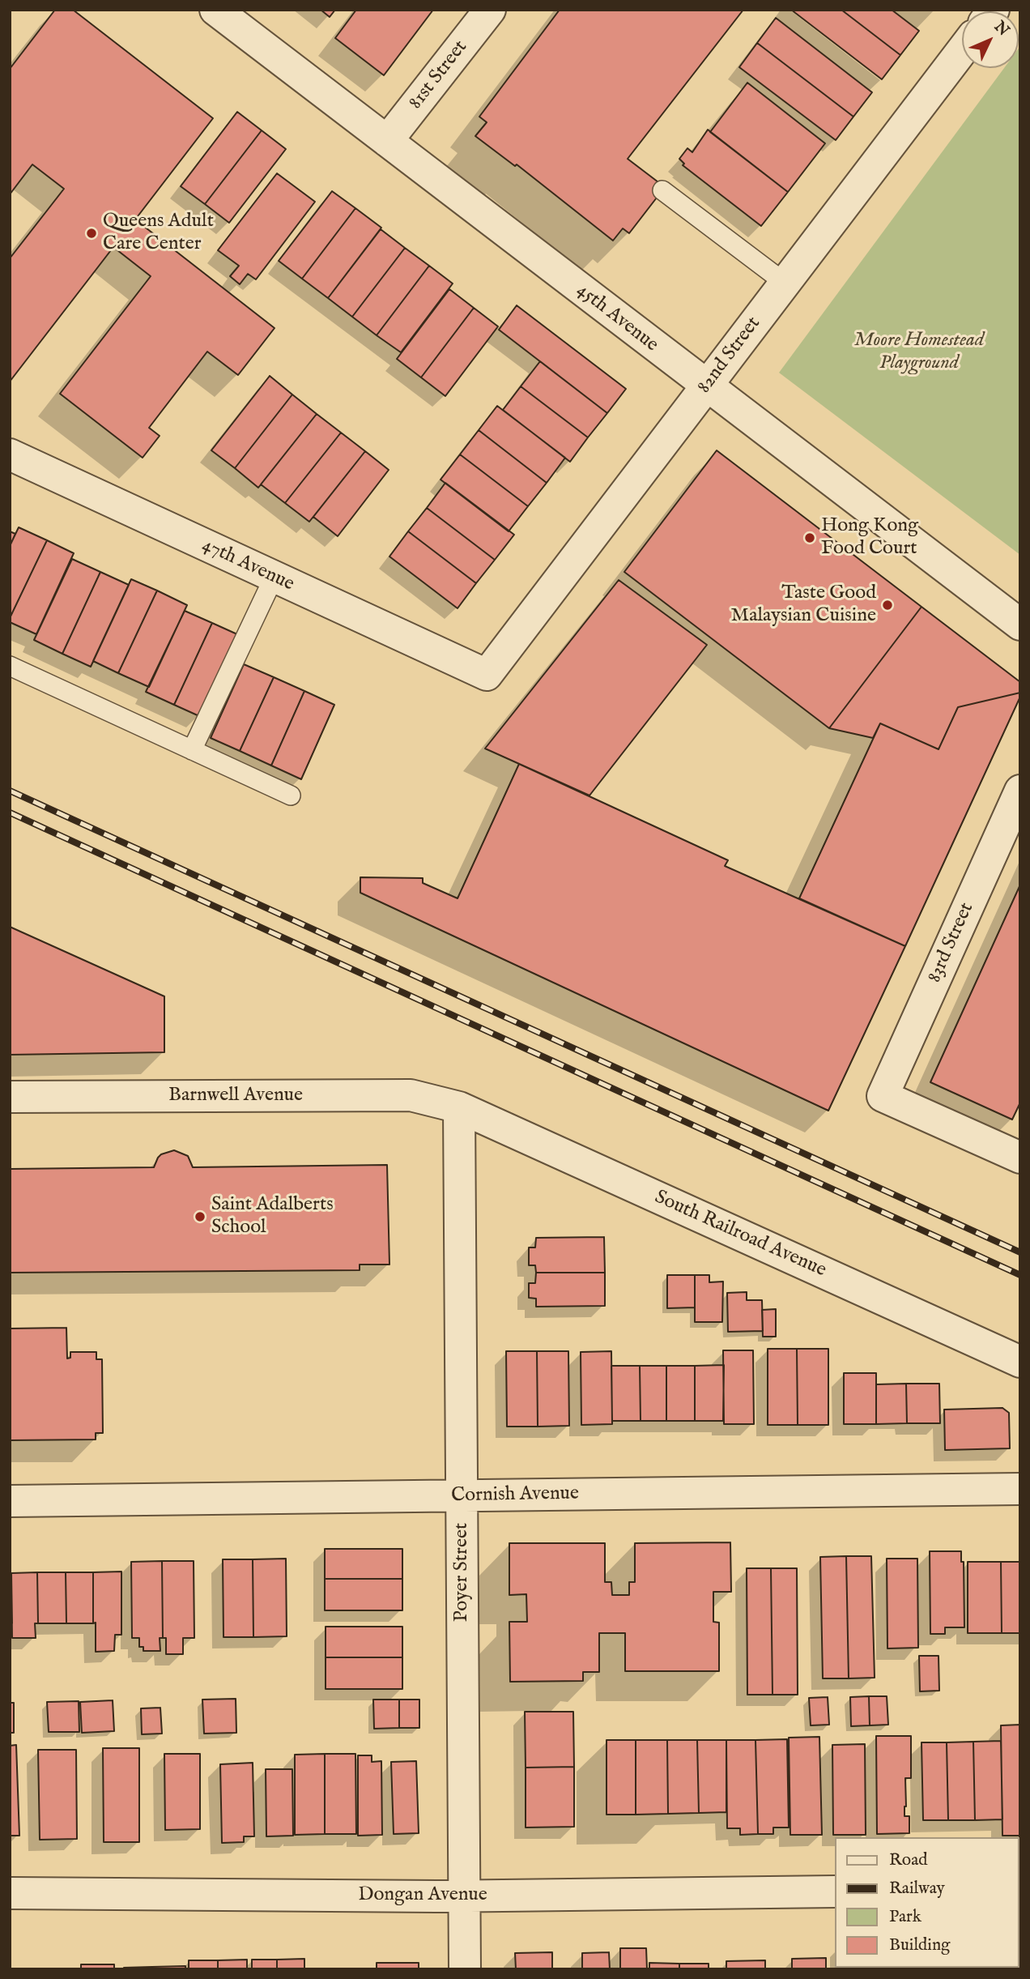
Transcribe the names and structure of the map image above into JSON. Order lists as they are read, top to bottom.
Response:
{
  "streets": {
    "street": [
      "81st Street",
      "45th Avenue",
      "82nd Street",
      "47th Avenue",
      "83rd Street",
      "Barnwell Avenue",
      "South Railroad Avenue",
      "Cornish Avenue",
      "Poyer Street",
      "Dongan Avenue"
    ]
  },
  "crossings": [
    ["81st Street", "45th Avenue"],
    ["45th Avenue", "82nd Street"],
    ["82nd Street", "47th Avenue"],
    ["Barnwell Avenue", "South Railroad Avenue"],
    ["Barnwell Avenue", "Poyer Street"],
    ["South Railroad Avenue", "Poyer Street"],
    ["Cornish Avenue", "Poyer Street"],
    ["Poyer Street", "Dongan Avenue"]
  ],
  "parks": ["Moore Homestead Playground"],
  "places": [
    "Queens Adult Care Center",
    "Hong Kong Food Court",
    "Taste Good Malaysian Cuisine",
    "Saint Adalberts School"
  ],
  "legend": [
    "Road",
    "Railway",
    "Park",
    "Building"
  ],
  "north": "top right"
}
